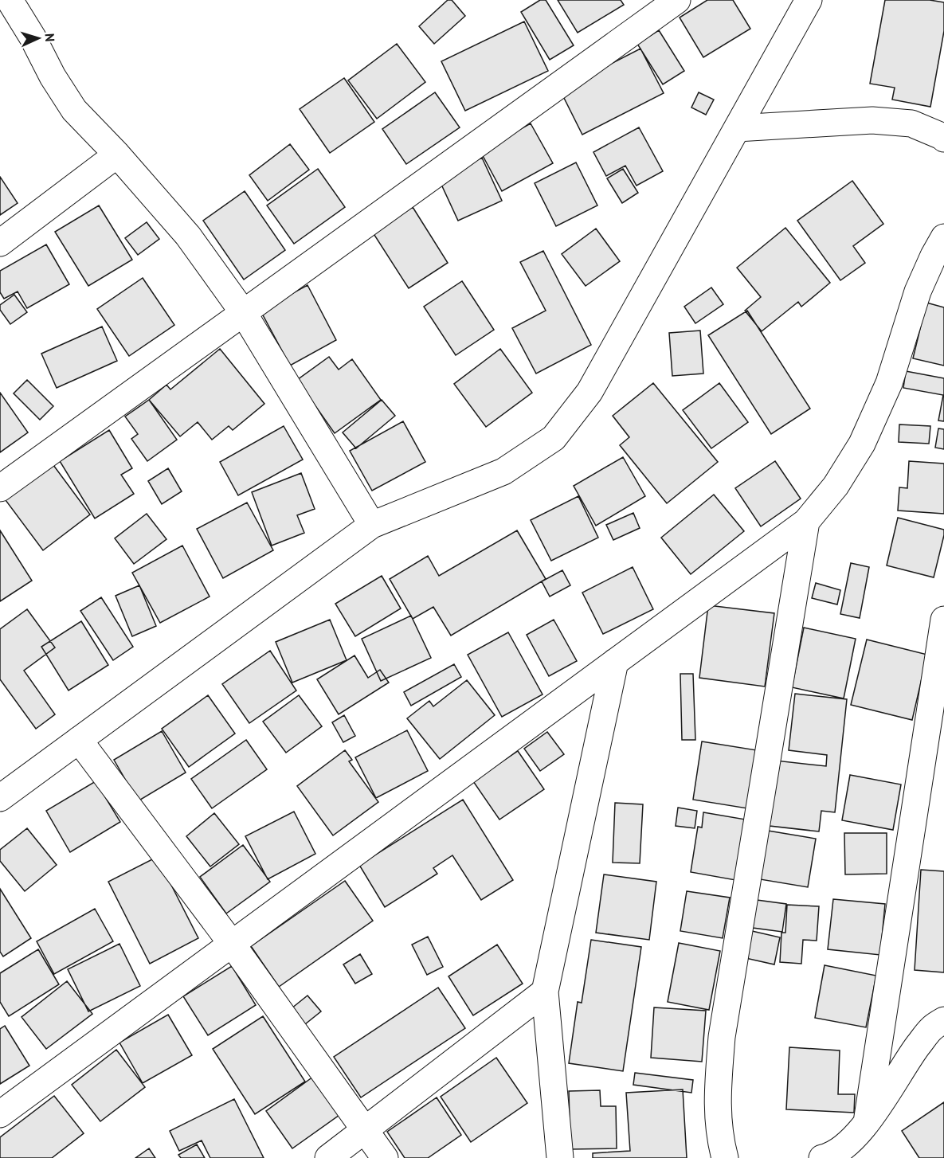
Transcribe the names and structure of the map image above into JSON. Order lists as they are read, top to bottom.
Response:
{
  "north": "right"
}
